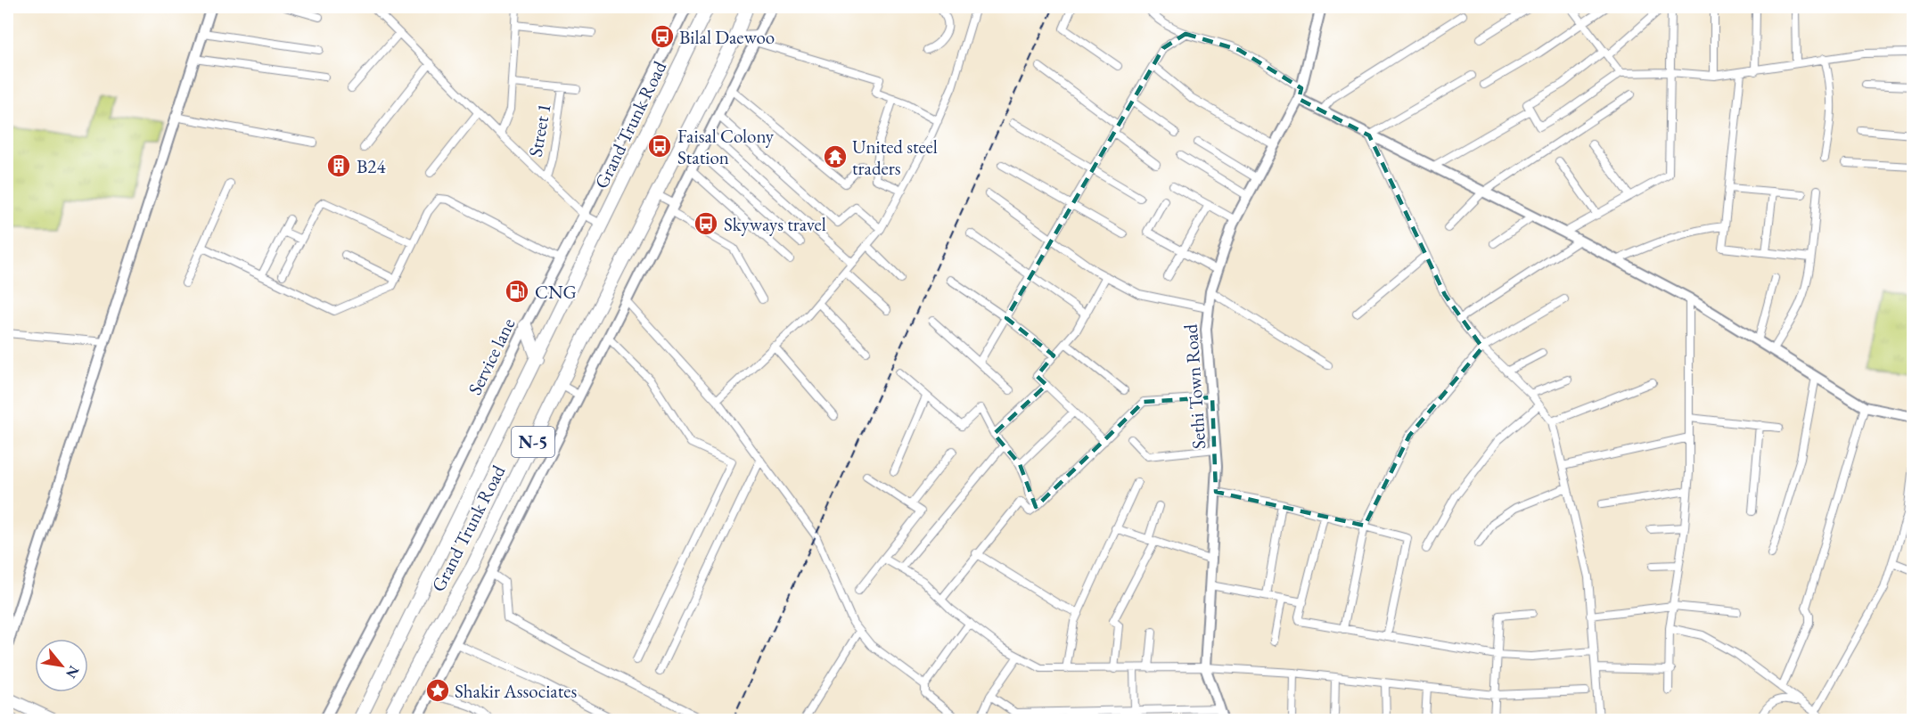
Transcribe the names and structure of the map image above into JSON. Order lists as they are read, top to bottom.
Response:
{
  "streets": {
    "highway": ["Grand Trunk Road", "N-5"],
    "street": ["Street 1", "Service lane", "Sethi Town Road"]
  },
  "places": {
    "bus stop": ["Bilal Daewoo", "Faisal Colony Station", "Skyways travel"],
    "temple": ["United steel traders"],
    "building": ["B24"],
    "fuel station": ["CNG"],
    "place": ["Shakir Associates"]
  },
  "north": "bottom right"
}
